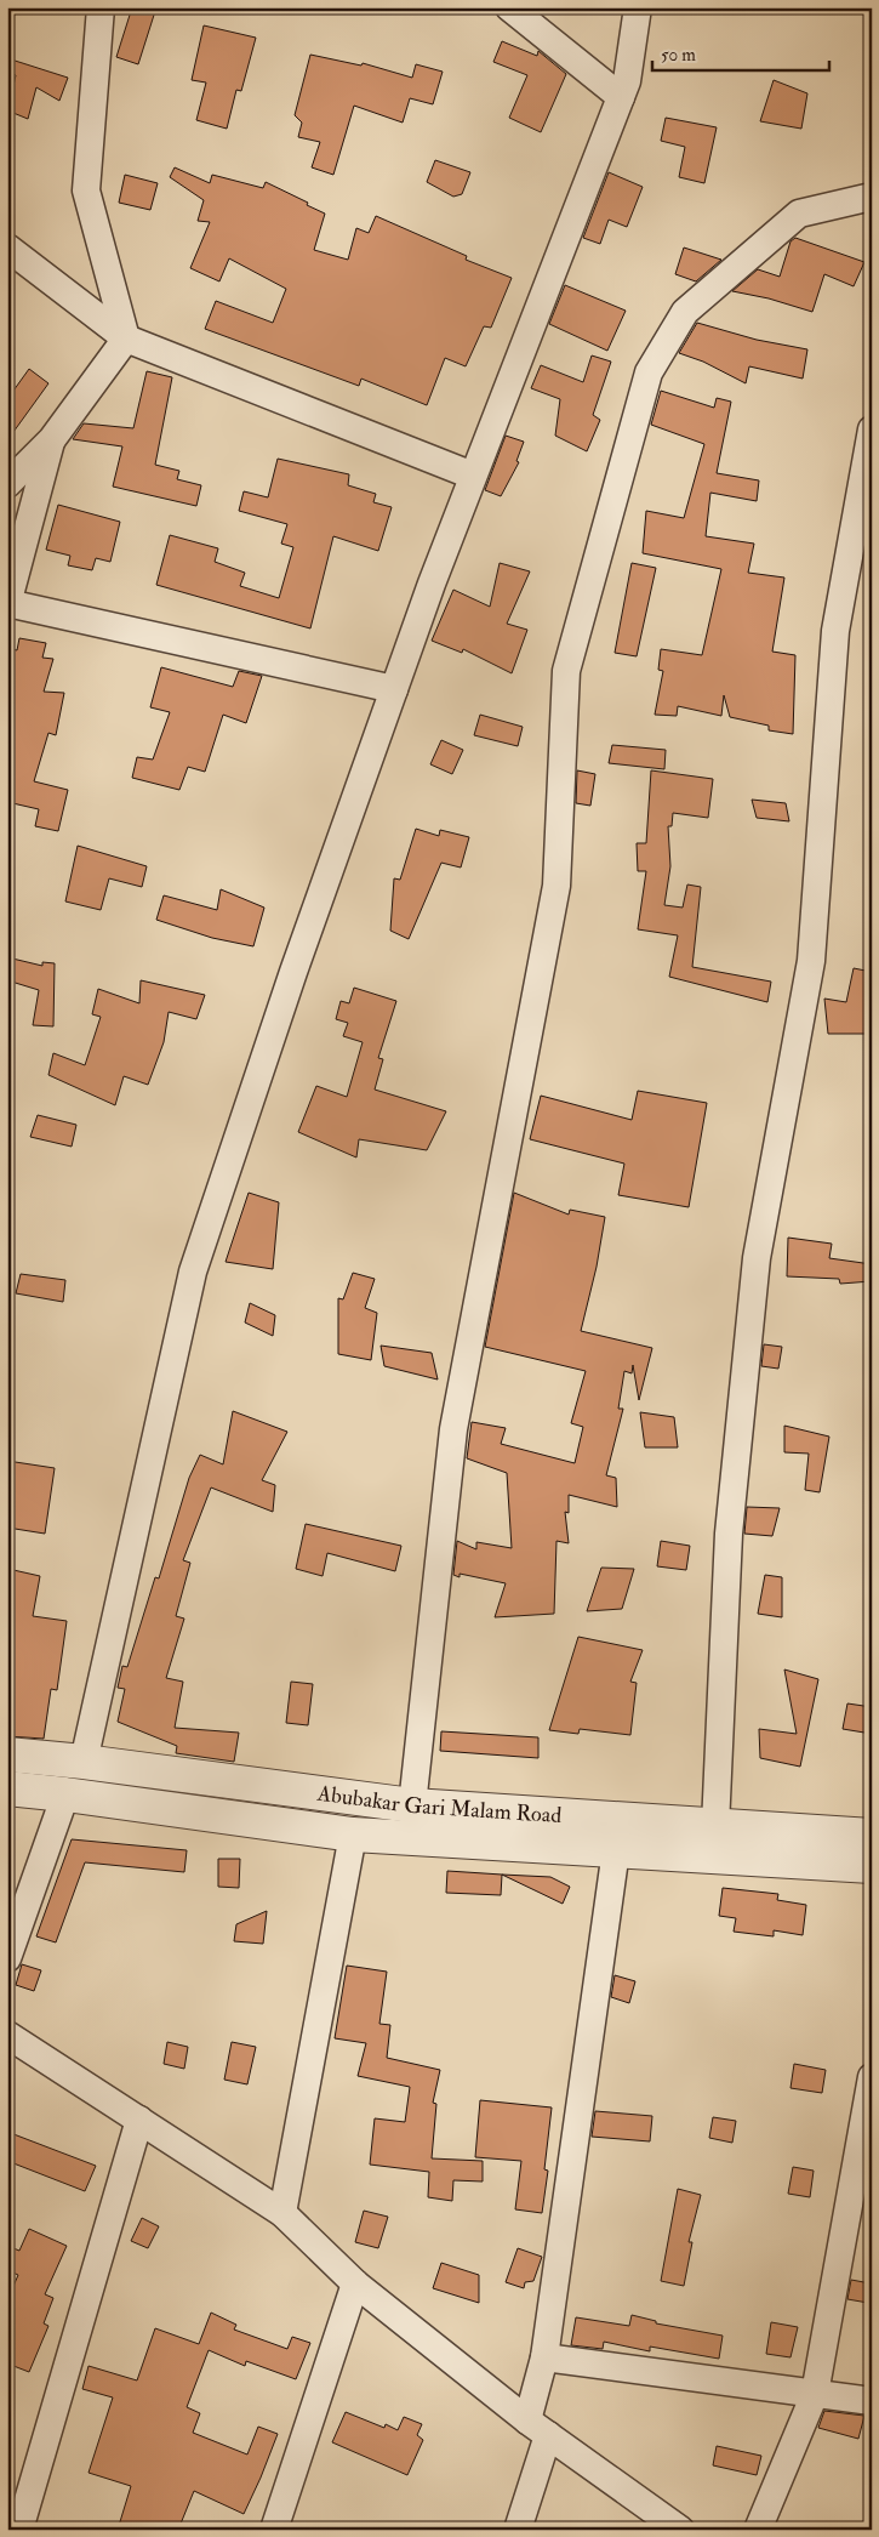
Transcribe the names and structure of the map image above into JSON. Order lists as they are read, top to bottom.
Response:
{
  "streets": {
    "street": ["Abubakar Gari Malam Road"]
  },
  "scale_bar": "50 m"
}
